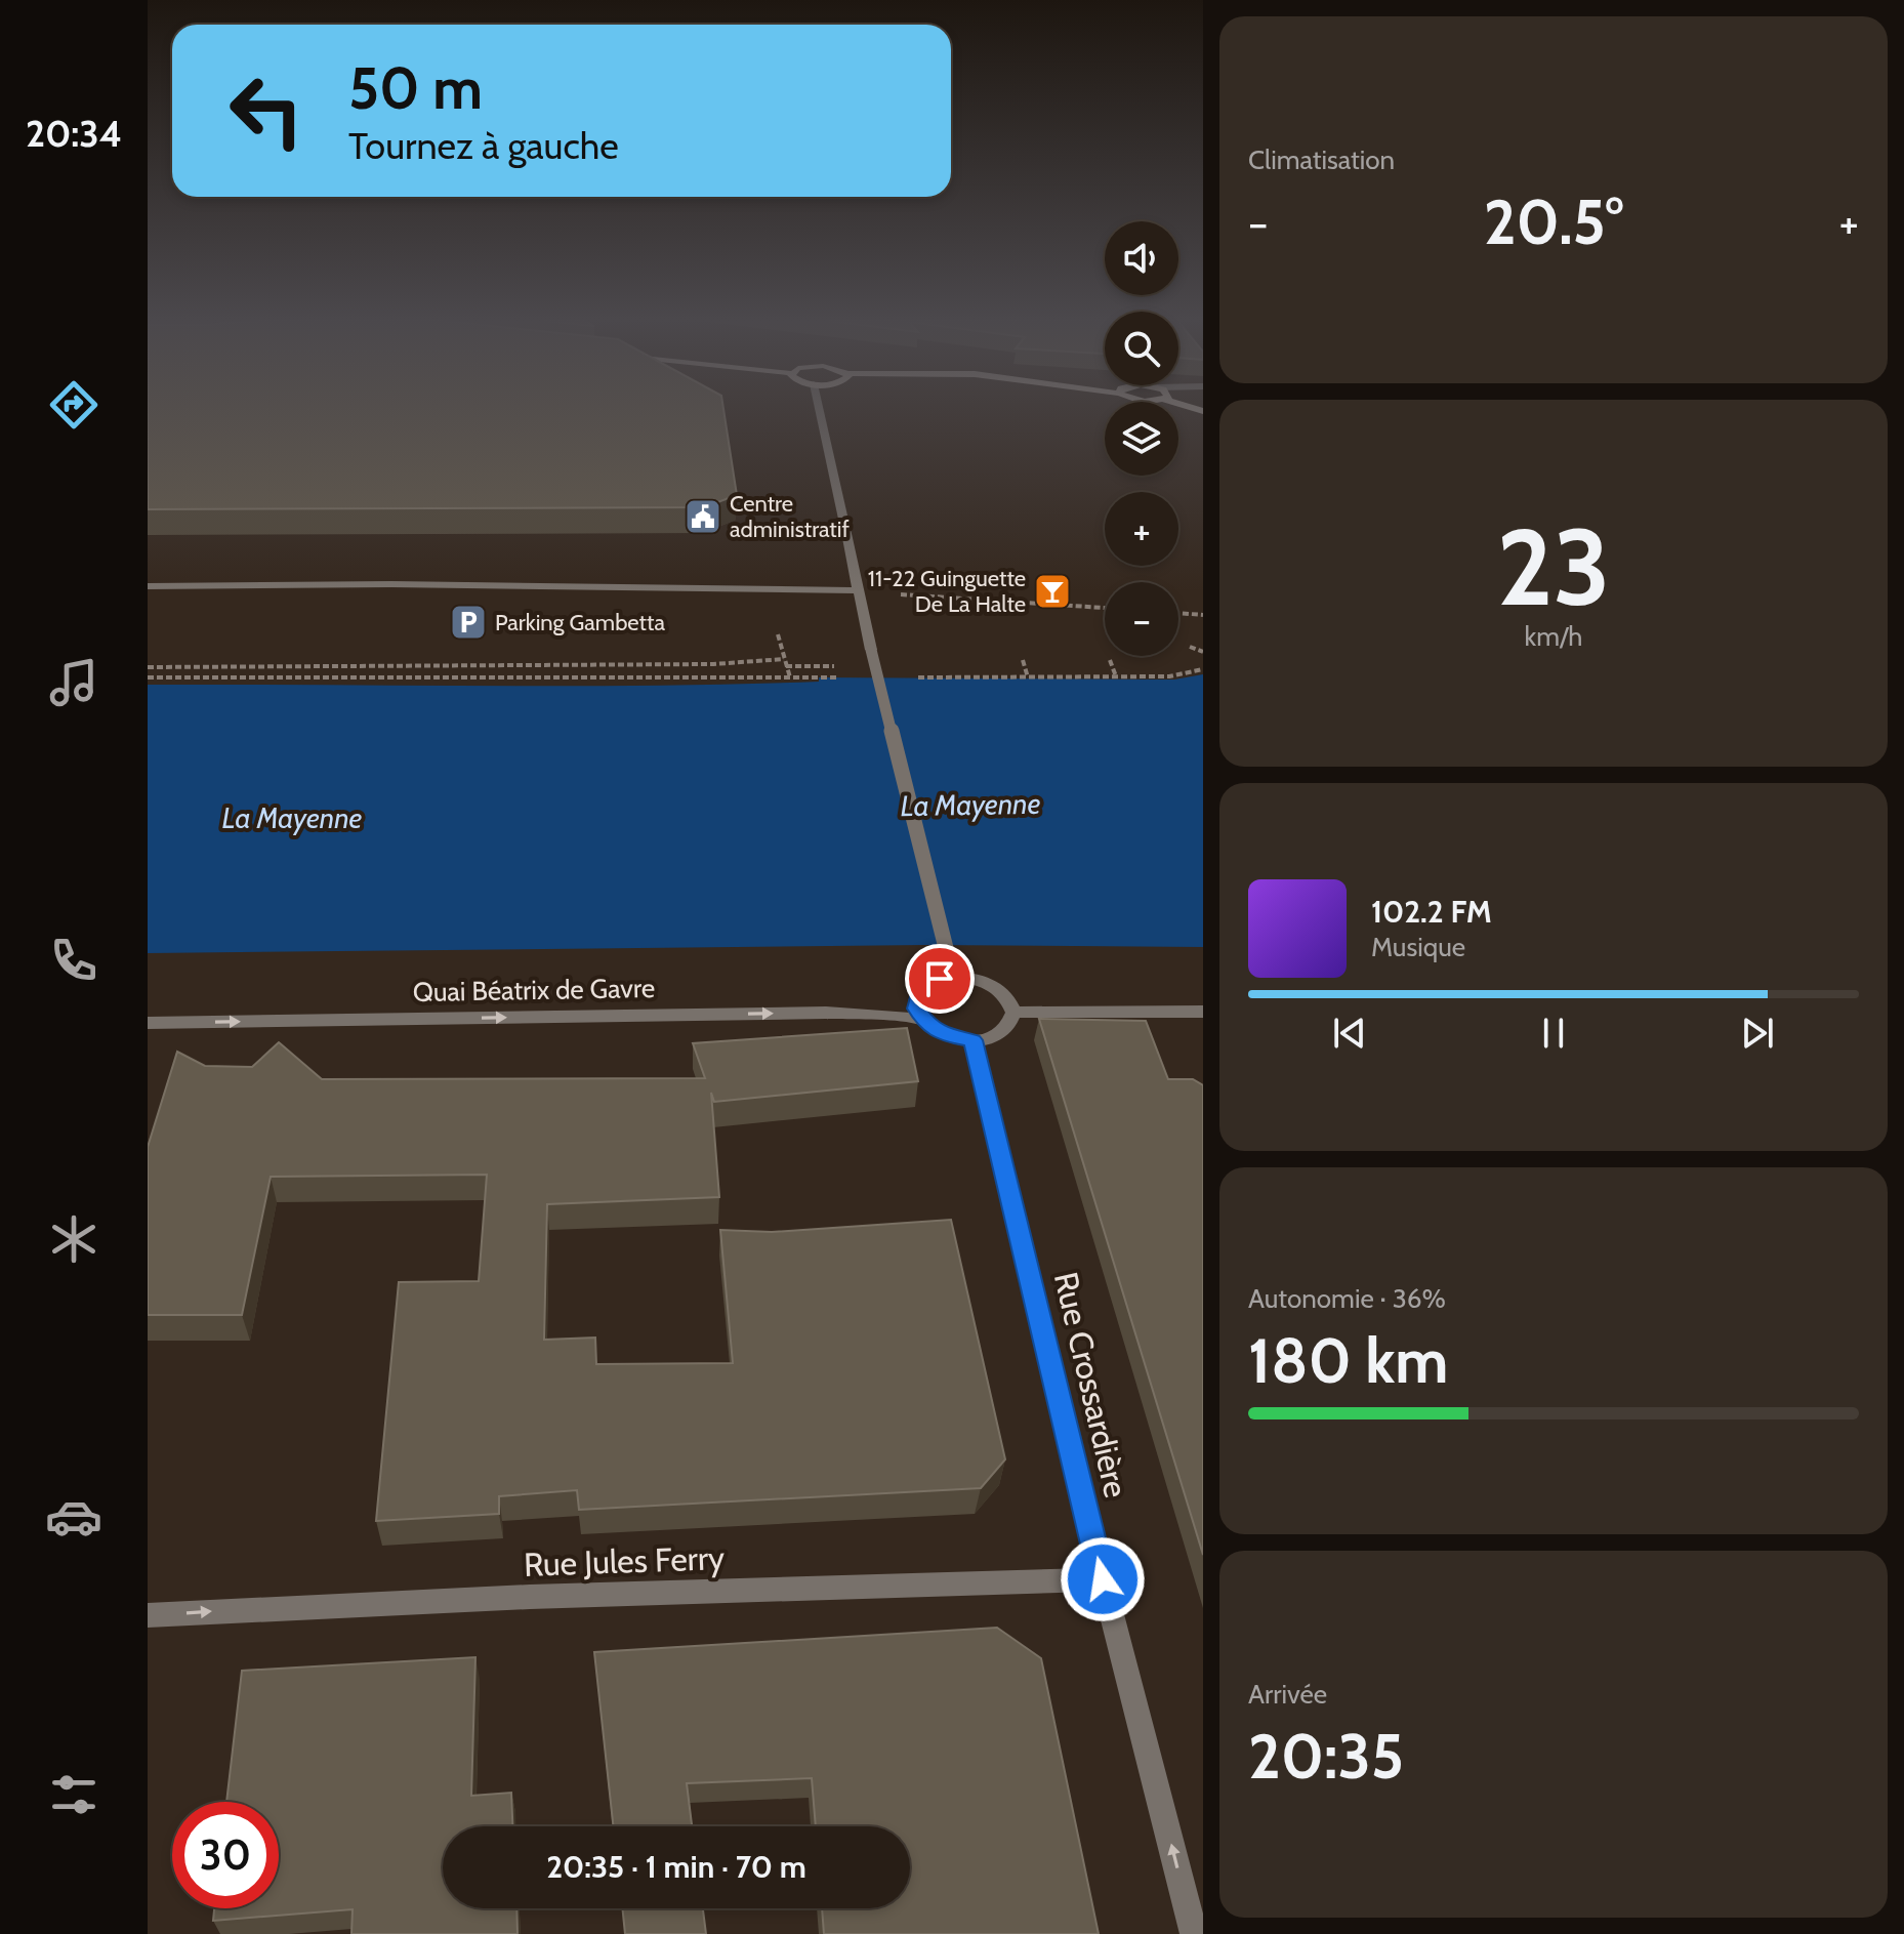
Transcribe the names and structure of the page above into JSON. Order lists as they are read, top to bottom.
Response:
{
  "streets": {
    "street": ["Quai Béatrix de Gavre", "Rue Crossardière", "Rue Jules Ferry"]
  },
  "crossings": [
    ["Quai Béatrix de Gavre", "Rue Crossardière"],
    ["Rue Crossardière", "Rue Jules Ferry"]
  ],
  "one_way": ["Quai Béatrix de Gavre", "Rue Crossardière", "Rue Jules Ferry"],
  "water": ["La Mayenne"],
  "places": {
    "public building": ["Centre administratif"],
    "bar": ["11-22 Guinguette De La Halte"],
    "parking": ["Parking Gambetta"]
  },
  "page": {
    "tabs": "20:34",
    "tile": [
      "Climatisation",
      ["23", "km/h"],
      ["Autonomie · 36%", "180 km"],
      ["Arrivée", "20:35"]
    ],
    "turn": ["50 m", "Tournez à gauche"],
    "heat": ["−", "20.5°", "+"],
    "map_buttons": ["+", "−"],
    "song": ["102.2 FM", "Musique"],
    "limit": "30",
    "trip": "20:35 · 1 min · 70 m"
  }
}
